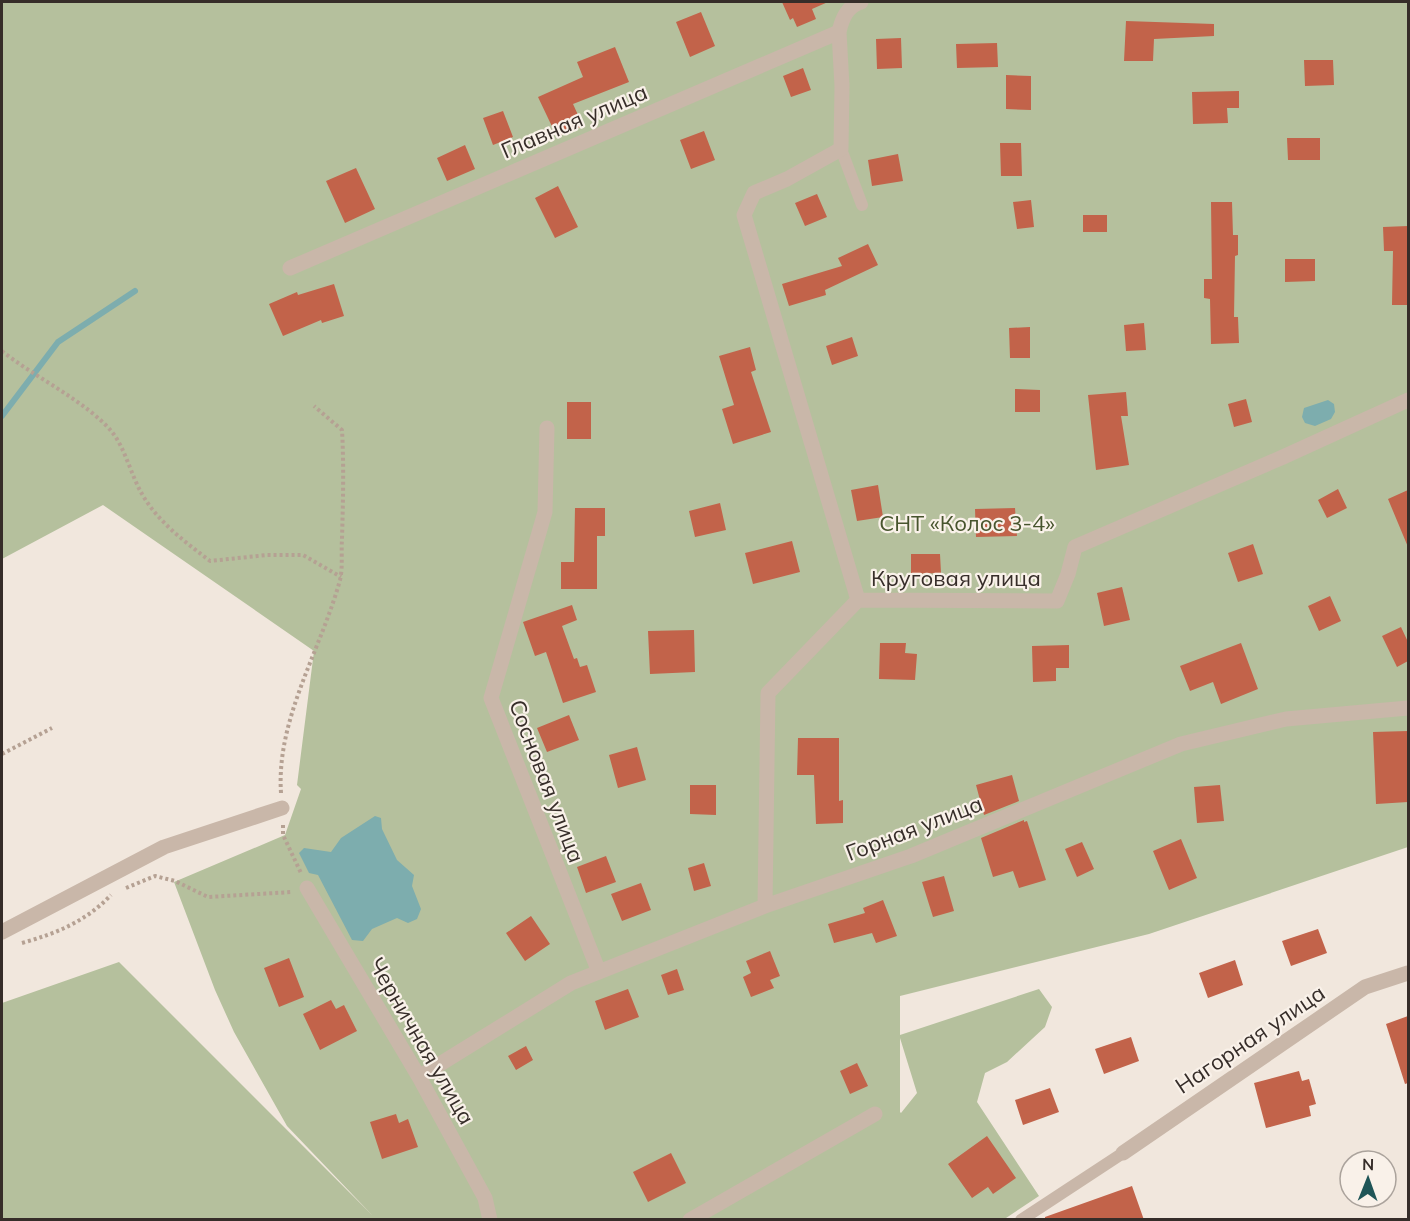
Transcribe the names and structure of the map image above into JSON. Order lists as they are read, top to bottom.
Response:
{
  "streets": {
    "street": [
      "Главная улица",
      "Круговая улица",
      "Сосновая улица",
      "Горная улица",
      "Нагорная улица",
      "Черничная улица"
    ]
  },
  "crossings": [
    ["Сосновая улица", "Горная улица"],
    ["Горная улица", "Черничная улица"]
  ],
  "parks": ["СНТ «Колос 3-4»"],
  "north": "top"
}
